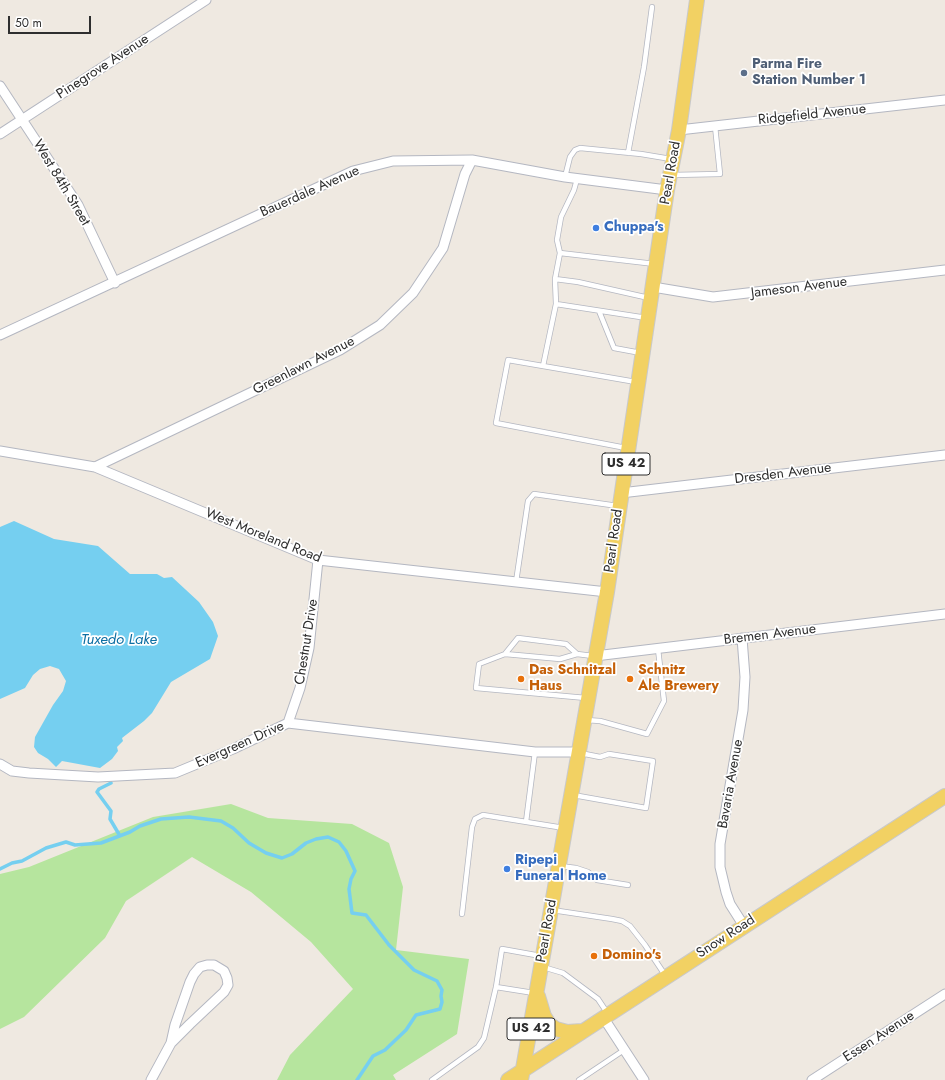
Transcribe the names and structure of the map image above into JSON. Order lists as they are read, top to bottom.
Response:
{
  "streets": {
    "main road": ["Pearl Road", "US 42", "Snow Road"],
    "street": [
      "Pinegrove Avenue",
      "Ridgefield Avenue",
      "West 84th Street",
      "Bauerdale Avenue",
      "Jameson Avenue",
      "Greenlawn Avenue",
      "Dresden Avenue",
      "West Moreland Road",
      "Bremen Avenue",
      "Chestnut Drive",
      "Evergreen Drive",
      "Bavaria Avenue",
      "Essen Avenue"
    ]
  },
  "crossings": [
    ["Pinegrove Avenue", "West 84th Street"],
    ["Ridgefield Avenue", "Pearl Road"],
    ["Pearl Road", "Bauerdale Avenue"],
    ["Pearl Road", "Jameson Avenue"],
    ["Pearl Road", "Dresden Avenue"],
    ["Pearl Road", "West Moreland Road"],
    ["Pearl Road", "Bremen Avenue"],
    ["Pearl Road", "Evergreen Drive"],
    ["Pearl Road", "Snow Road"],
    ["West 84th Street", "Bauerdale Avenue"],
    ["Bauerdale Avenue", "Greenlawn Avenue"],
    ["Greenlawn Avenue", "West Moreland Road"],
    ["West Moreland Road", "Chestnut Drive"],
    ["Bremen Avenue", "Bavaria Avenue"],
    ["Chestnut Drive", "Evergreen Drive"],
    ["Bavaria Avenue", "Snow Road"]
  ],
  "water": ["Tuxedo Lake"],
  "places": [
    "Parma Fire Station Number 1",
    "Chuppa's",
    "Das Schnitzal Haus",
    "Schnitz Ale Brewery",
    "Ripepi Funeral Home",
    "Domino's"
  ],
  "scale_bar": "50 m"
}
